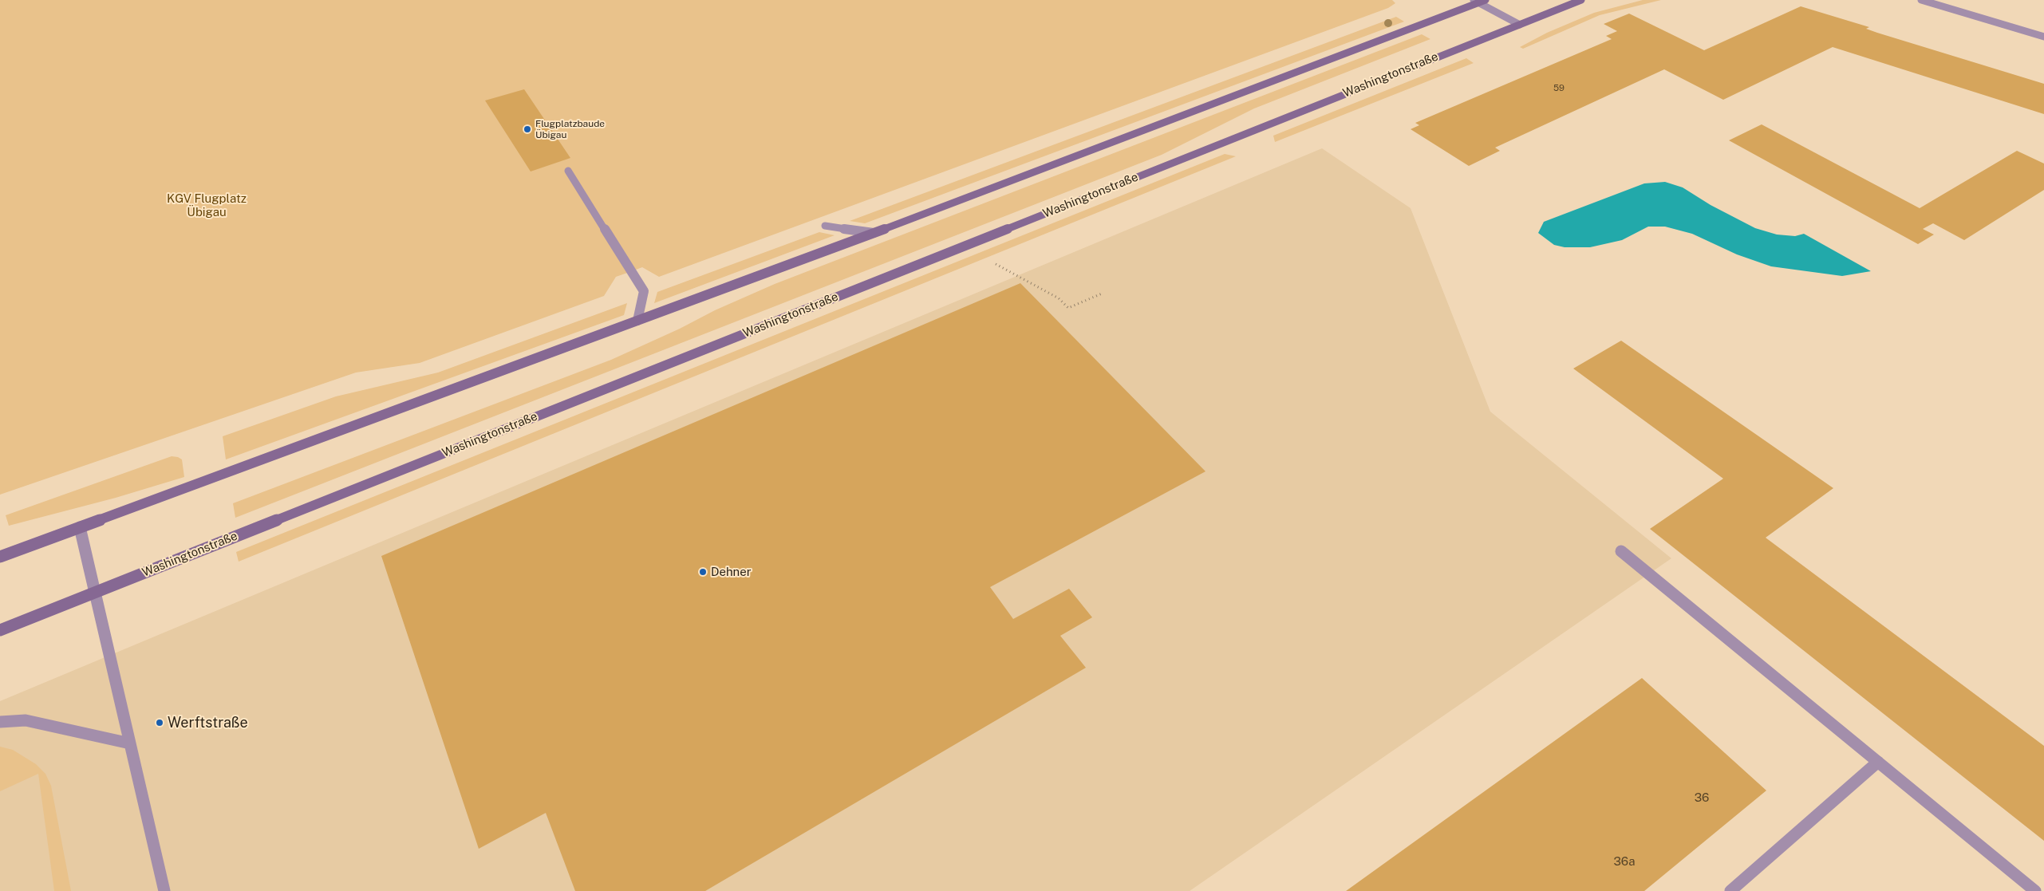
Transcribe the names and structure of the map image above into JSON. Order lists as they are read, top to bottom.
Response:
{
  "streets": {
    "main road": ["Washingtonstraße"]
  },
  "parks": ["KGV Flugplatz Übigau"],
  "places": ["Flugplatzbaude Übigau", "Dehner", "Werftstraße"],
  "house_numbers": ["59", "36", "36a"]
}
